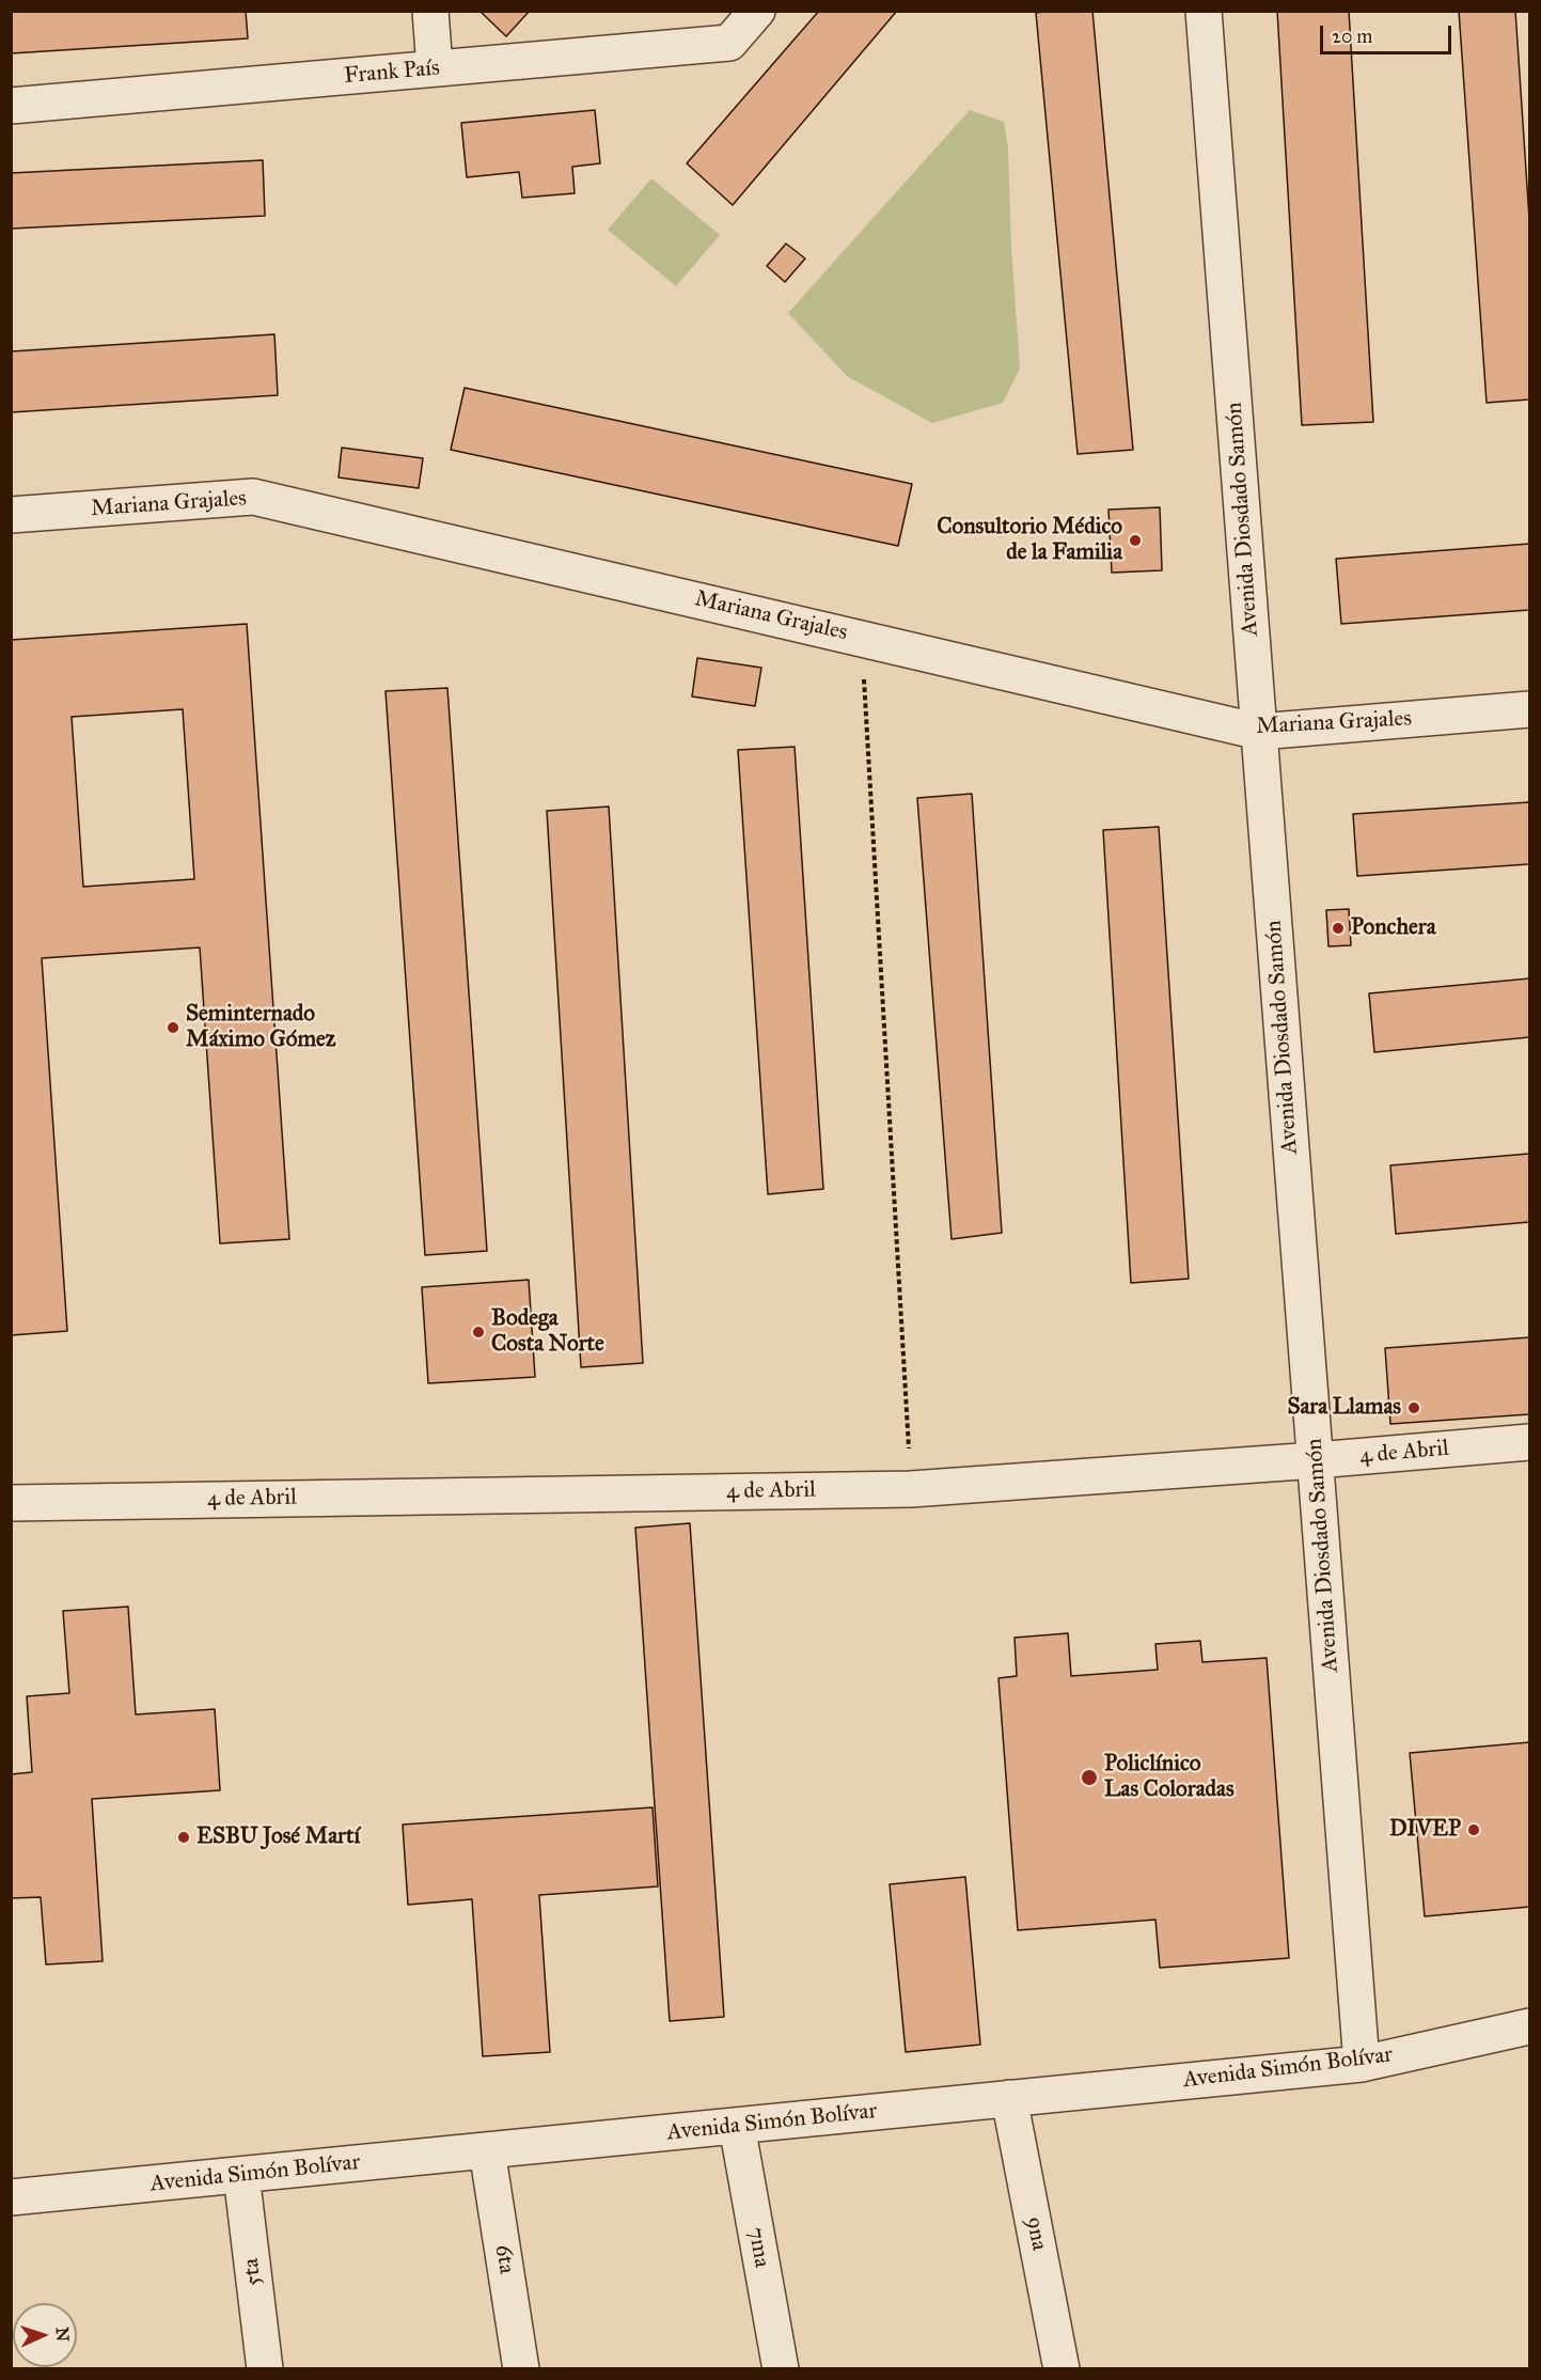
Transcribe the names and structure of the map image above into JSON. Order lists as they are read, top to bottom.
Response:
{
  "streets": {
    "street": [
      "Frank País",
      "Mariana Grajales",
      "Avenida Diosdado Samón",
      "4 de Abril",
      "Avenida Simón Bolívar",
      "9na",
      "7ma",
      "6ta",
      "5ta"
    ]
  },
  "crossings": [
    ["Mariana Grajales", "Avenida Diosdado Samón"],
    ["Avenida Diosdado Samón", "4 de Abril"],
    ["Avenida Diosdado Samón", "Avenida Simón Bolívar"],
    ["Avenida Simón Bolívar", "9na"],
    ["Avenida Simón Bolívar", "7ma"],
    ["Avenida Simón Bolívar", "6ta"],
    ["Avenida Simón Bolívar", "5ta"]
  ],
  "places": [
    "Consultorio Médico de la Familia",
    "Ponchera",
    "Seminternado Máximo Gómez",
    "Bodega Costa Norte",
    "Sara Llamas",
    "Policlínico Las Coloradas",
    "DIVEP",
    "ESBU José Martí"
  ],
  "scale_bar": "20 m",
  "north": "right"
}
